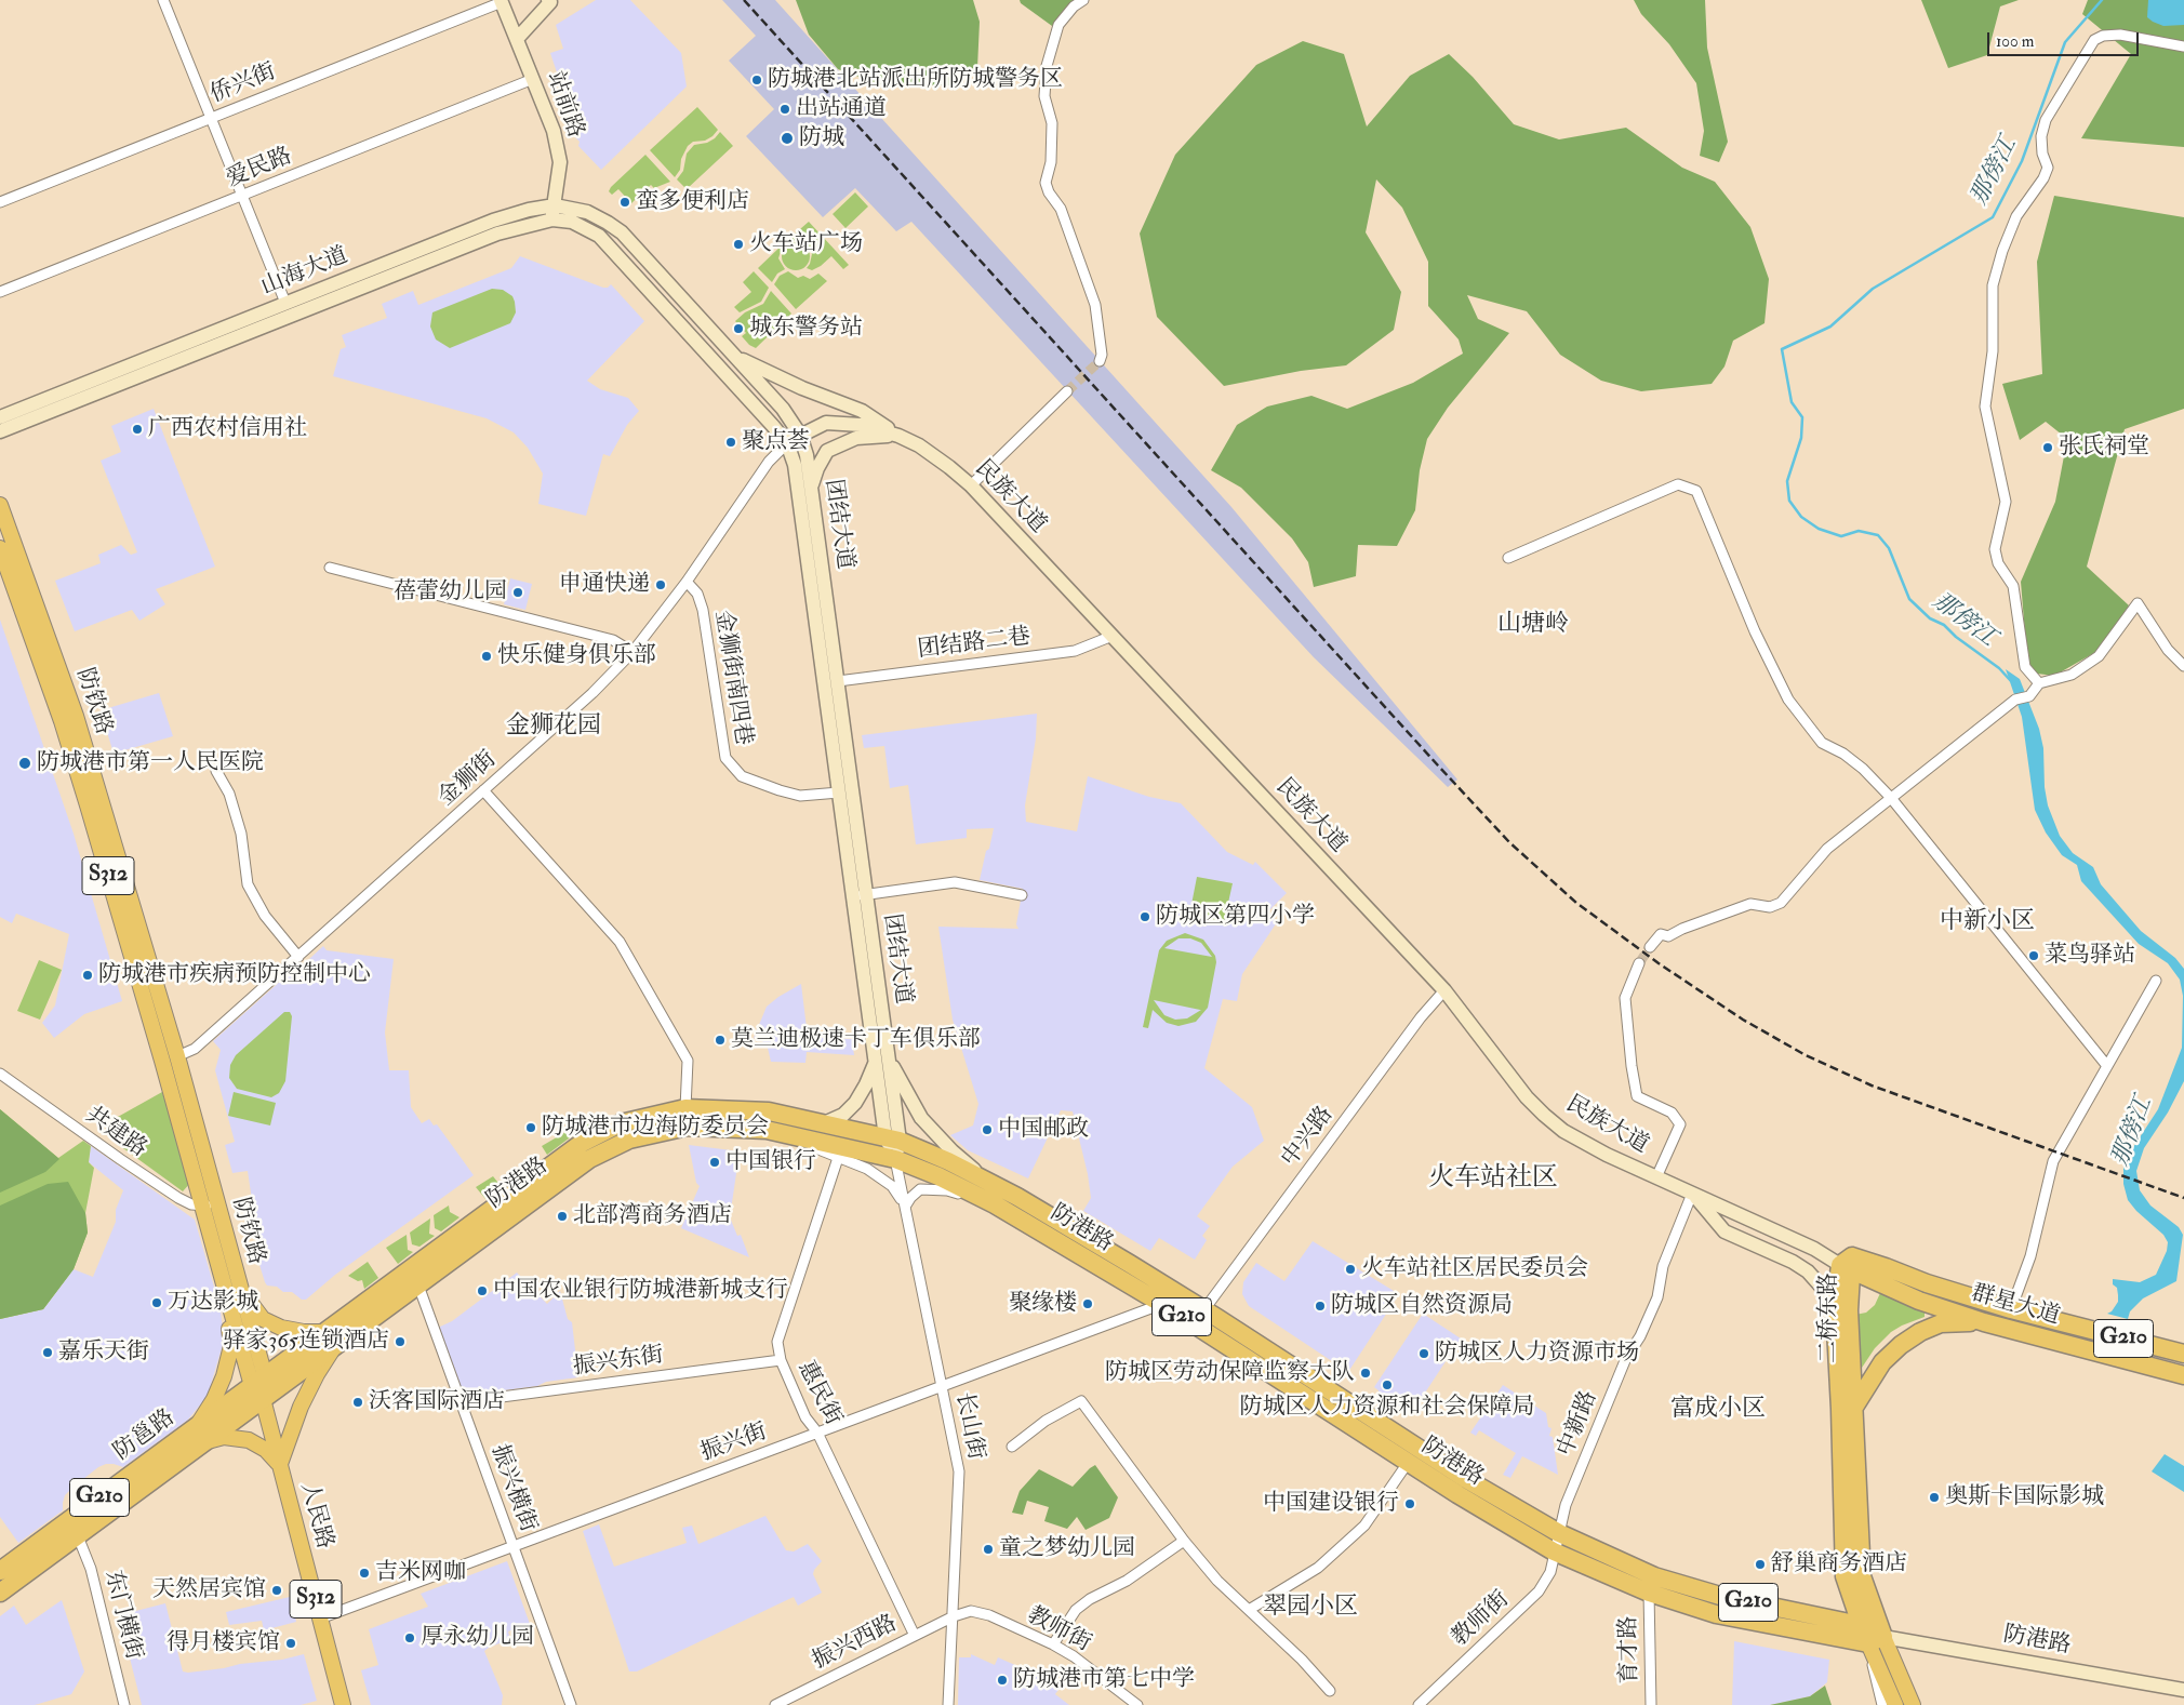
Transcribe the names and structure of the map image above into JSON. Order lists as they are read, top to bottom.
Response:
{
  "streets": {
    "highway": [
      "防港路",
      "群星大道",
      "G210",
      "二桥东路",
      "防邕路"
    ],
    "main road": [
      "站前路",
      "山海大道",
      "民族大道",
      "团结大道",
      "防钦路",
      "S312",
      "人民路"
    ],
    "street": [
      "侨兴街",
      "爱民路",
      "团结路二巷",
      "金狮街南四巷",
      "金狮街",
      "共建路",
      "中兴路",
      "振兴东街",
      "惠民街",
      "中新路",
      "长山街",
      "振兴街",
      "振兴横街",
      "东门横街",
      "教师街",
      "振兴西路",
      "育才路"
    ]
  },
  "crossings": [
    ["侨兴街", "站前路"],
    ["站前路", "爱民路"],
    ["站前路", "山海大道"],
    ["山海大道", "团结大道"],
    ["民族大道", "团结大道"],
    ["民族大道", "团结路二巷"],
    ["民族大道", "金狮街"],
    ["民族大道", "中兴路"],
    ["民族大道", "群星大道"],
    ["民族大道", "二桥东路"],
    ["民族大道", "中新路"],
    ["团结大道", "团结路二巷"],
    ["团结大道", "金狮街南四巷"],
    ["团结大道", "金狮街"],
    ["团结大道", "防港路"],
    ["团结大道", "长山街"],
    ["金狮街南四巷", "金狮街"],
    ["防钦路", "金狮街"],
    ["防钦路", "共建路"],
    ["防钦路", "防港路"],
    ["防钦路", "防邕路"],
    ["防钦路", "人民路"],
    ["中兴路", "防港路"],
    ["防港路", "二桥东路"],
    ["防港路", "中新路"],
    ["防港路", "长山街"],
    ["防港路", "防邕路"],
    ["防港路", "振兴街"],
    ["防港路", "振兴横街"],
    ["防港路", "人民路"],
    ["防港路", "教师街"],
    ["防港路", "育才路"],
    ["群星大道", "G210"],
    ["群星大道", "二桥东路"],
    ["G210", "二桥东路"],
    ["振兴东街", "惠民街"],
    ["振兴东街", "振兴横街"],
    ["惠民街", "振兴街"],
    ["惠民街", "振兴西路"],
    ["中新路", "教师街"],
    ["长山街", "振兴街"],
    ["长山街", "教师街"],
    ["长山街", "振兴西路"],
    ["防邕路", "人民路"],
    ["防邕路", "东门横街"],
    ["振兴街", "振兴横街"],
    ["振兴街", "人民路"],
    ["教师街", "振兴西路"]
  ],
  "districts": [
    "山塘岭",
    "金狮花园",
    "中新小区",
    "火车站社区",
    "富成小区",
    "翠园小区"
  ],
  "water": ["那傍江"],
  "places": [
    "防城港北站派出所防城警务区",
    "出站通道",
    "防城",
    "蛮多便利店",
    "火车站广场",
    "城东警务站",
    "广西农村信用社",
    "聚点荟",
    "张氏祠堂",
    "申通快递",
    "蓓蕾幼儿园",
    "快乐健身俱乐部",
    "防城港市第一人民医院",
    "防城区第四小学",
    "菜鸟驿站",
    "防城港市疾病预防控制中心",
    "莫兰迪极速卡丁车俱乐部",
    "防城港市边海防委员会",
    "中国邮政",
    "中国银行",
    "北部湾商务酒店",
    "火车站社区居民委员会",
    "中国农业银行防城港新城支行",
    "万达影城",
    "聚缘楼",
    "防城区自然资源局",
    "驿家365连锁酒店",
    "嘉乐天街",
    "防城区人力资源市场",
    "防城区劳动保障监察大队",
    "防城区人力资源和社会保障局",
    "沃客国际酒店",
    "奥斯卡国际影城",
    "中国建设银行",
    "童之梦幼儿园",
    "舒巢商务酒店",
    "吉米网咖",
    "天然居宾馆",
    "厚永幼儿园",
    "得月楼宾馆",
    "防城港市第七中学"
  ],
  "scale_bar": "100 m"
}
